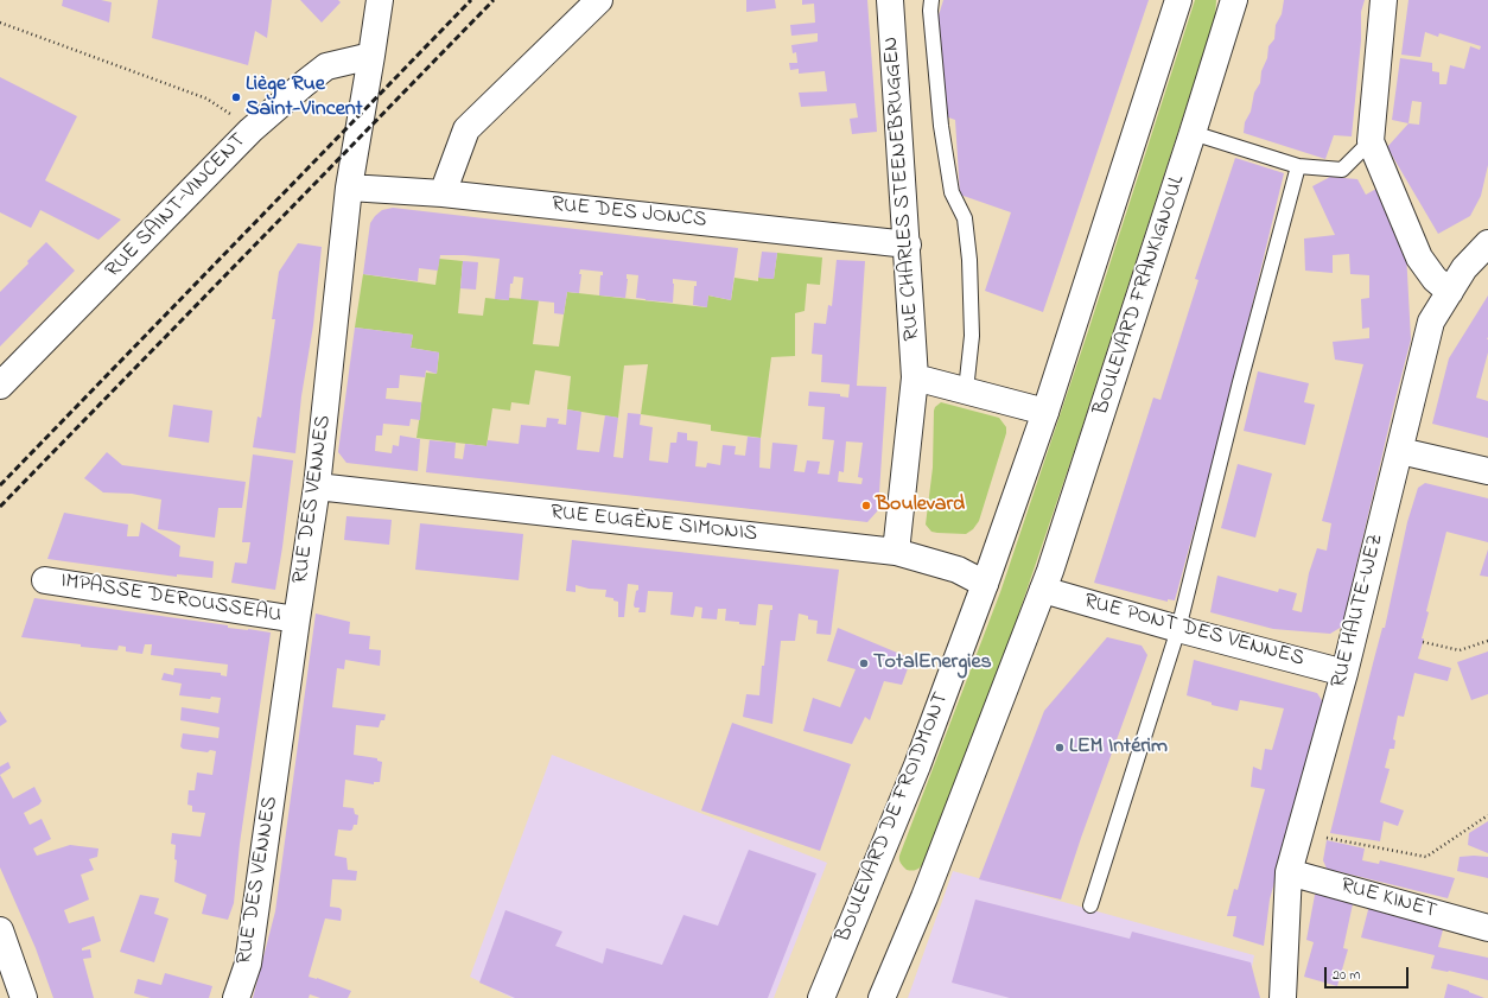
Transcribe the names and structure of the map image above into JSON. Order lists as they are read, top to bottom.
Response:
{
  "streets": {
    "street": [
      "RUE CHARLES STEENEBRUGGEN",
      "RUE SAINT-VINCENT",
      "RUE DES JONCS",
      "BOULEVARD FRANKIGNOUL",
      "RUE DES VENNES",
      "RUE EUGÈNE SIMONIS",
      "IMPASSE DEROUSSEAU",
      "RUE HAUTE-WEZ",
      "RUE PONT DES VENNES",
      "BOULEVARD DE FROIDMONT",
      "RUE KINET"
    ]
  },
  "crossings": [
    ["RUE CHARLES STEENEBRUGGEN", "RUE DES JONCS"],
    ["RUE CHARLES STEENEBRUGGEN", "RUE EUGÈNE SIMONIS"],
    ["RUE SAINT-VINCENT", "RUE DES VENNES"],
    ["RUE DES JONCS", "RUE DES VENNES"],
    ["BOULEVARD FRANKIGNOUL", "RUE PONT DES VENNES"],
    ["RUE DES VENNES", "RUE EUGÈNE SIMONIS"],
    ["RUE DES VENNES", "IMPASSE DEROUSSEAU"],
    ["RUE EUGÈNE SIMONIS", "BOULEVARD DE FROIDMONT"],
    ["RUE HAUTE-WEZ", "RUE PONT DES VENNES"],
    ["RUE HAUTE-WEZ", "RUE KINET"]
  ],
  "places": [
    "Liège Rue Saint-Vincent",
    "Boulevard",
    "TotalEnergies",
    "LEM Intérim"
  ],
  "scale_bar": "20 m"
}
